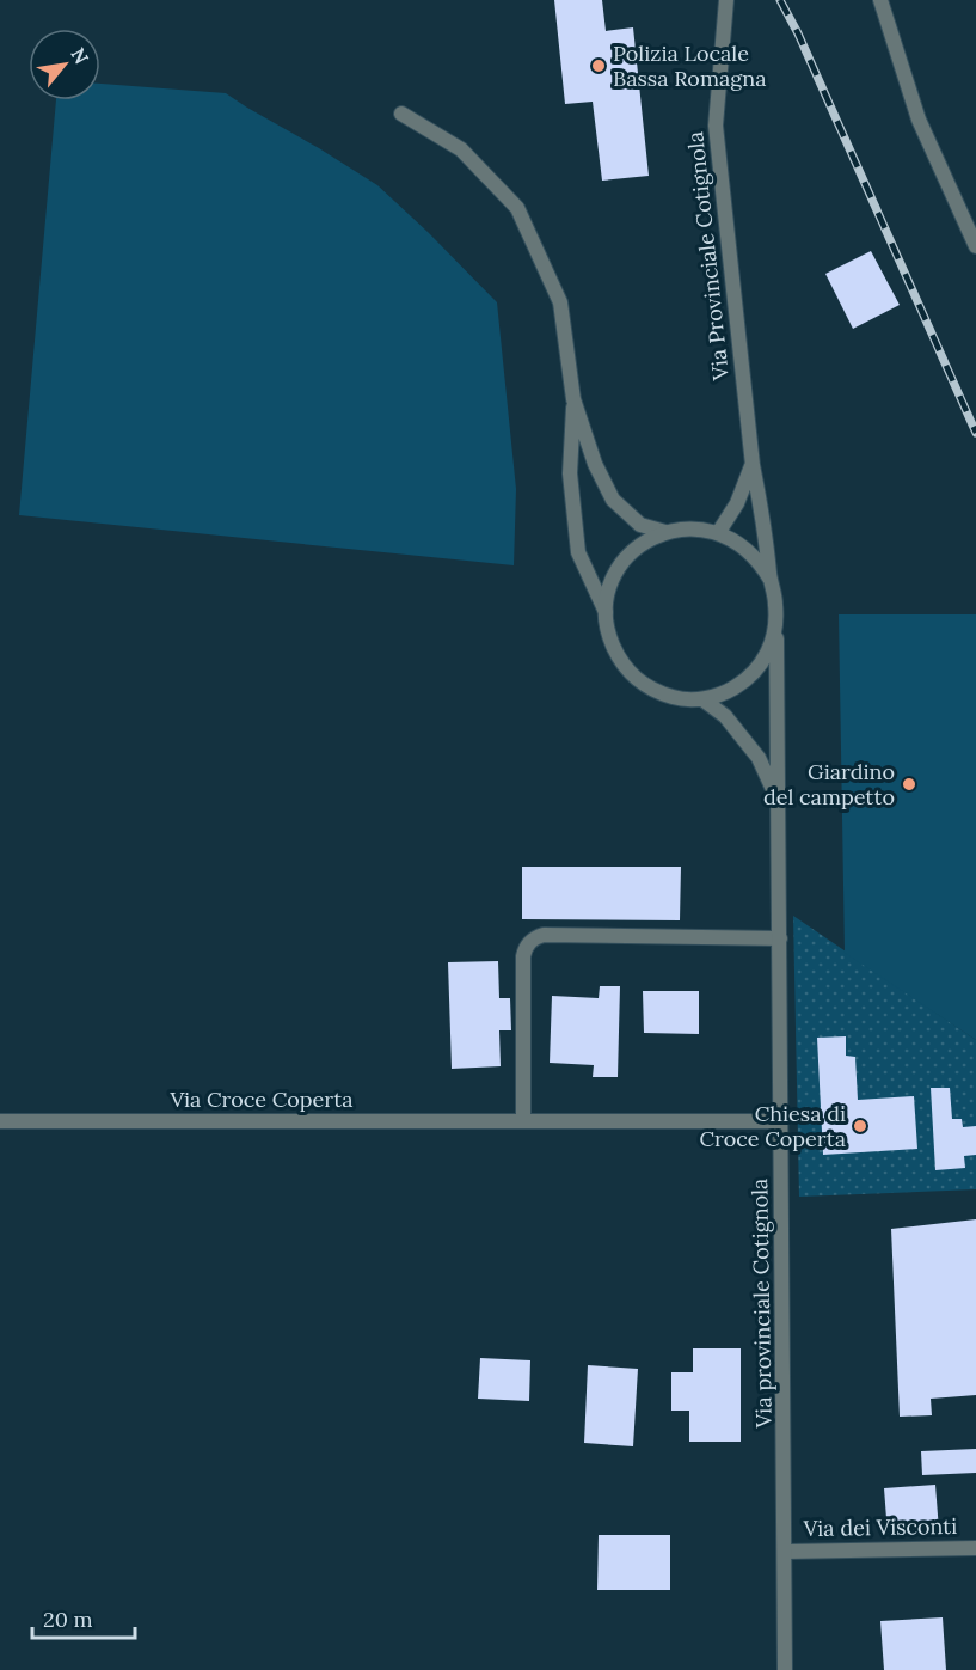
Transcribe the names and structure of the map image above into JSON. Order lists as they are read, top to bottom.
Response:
{
  "streets": {
    "street": [
      "Via Provinciale Cotignola",
      "Via Croce Coperta",
      "Via provinciale Cotignola",
      "Via dei Visconti"
    ]
  },
  "crossings": [
    ["Via Provinciale Cotignola", "Via provinciale Cotignola"],
    ["Via Croce Coperta", "Via provinciale Cotignola"],
    ["Via provinciale Cotignola", "Via dei Visconti"]
  ],
  "places": ["Polizia Locale Bassa Romagna", "Giardino del campetto", "Chiesa di Croce Coperta"],
  "scale_bar": "20 m",
  "north": "top right"
}
